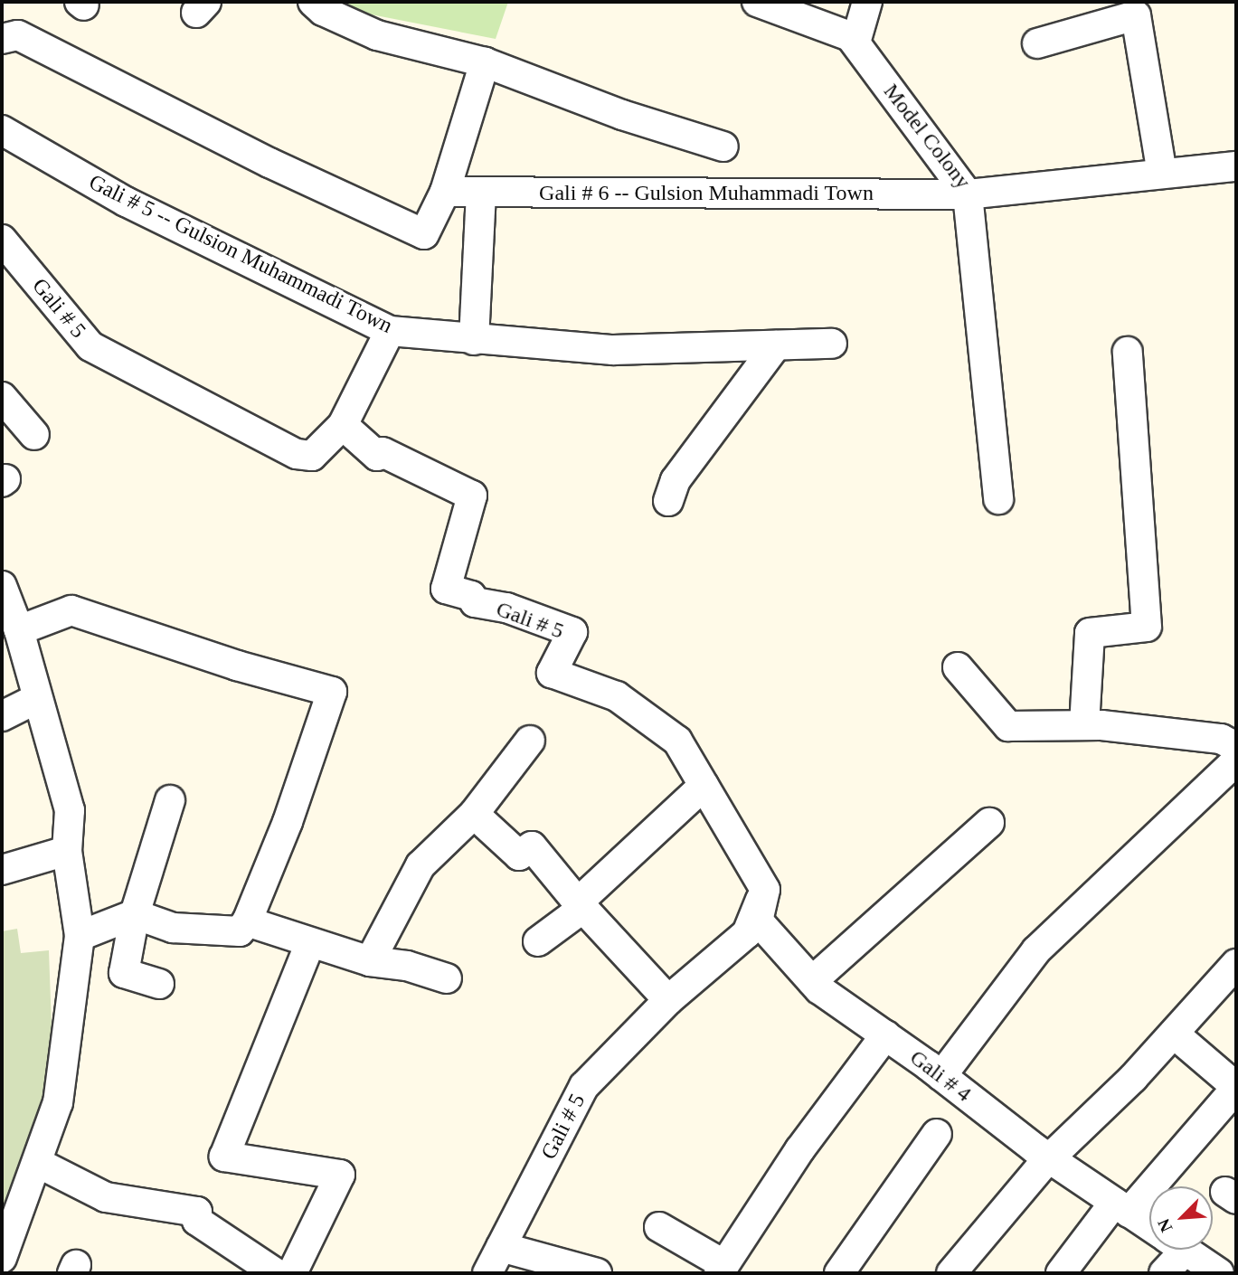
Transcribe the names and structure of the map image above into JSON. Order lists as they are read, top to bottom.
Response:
{
  "streets": {
    "street": [
      "Model Colony",
      "Gali # 6 -- Gulsion Muhammadi Town",
      "Gali # 5 -- Gulsion Muhammadi Town",
      "Gali # 5",
      "Gali # 4"
    ]
  },
  "crossings": [
    ["Model Colony", "Gali # 6 -- Gulsion Muhammadi Town"],
    ["Gali # 5", "Gali # 4"]
  ],
  "north": "bottom left"
}
